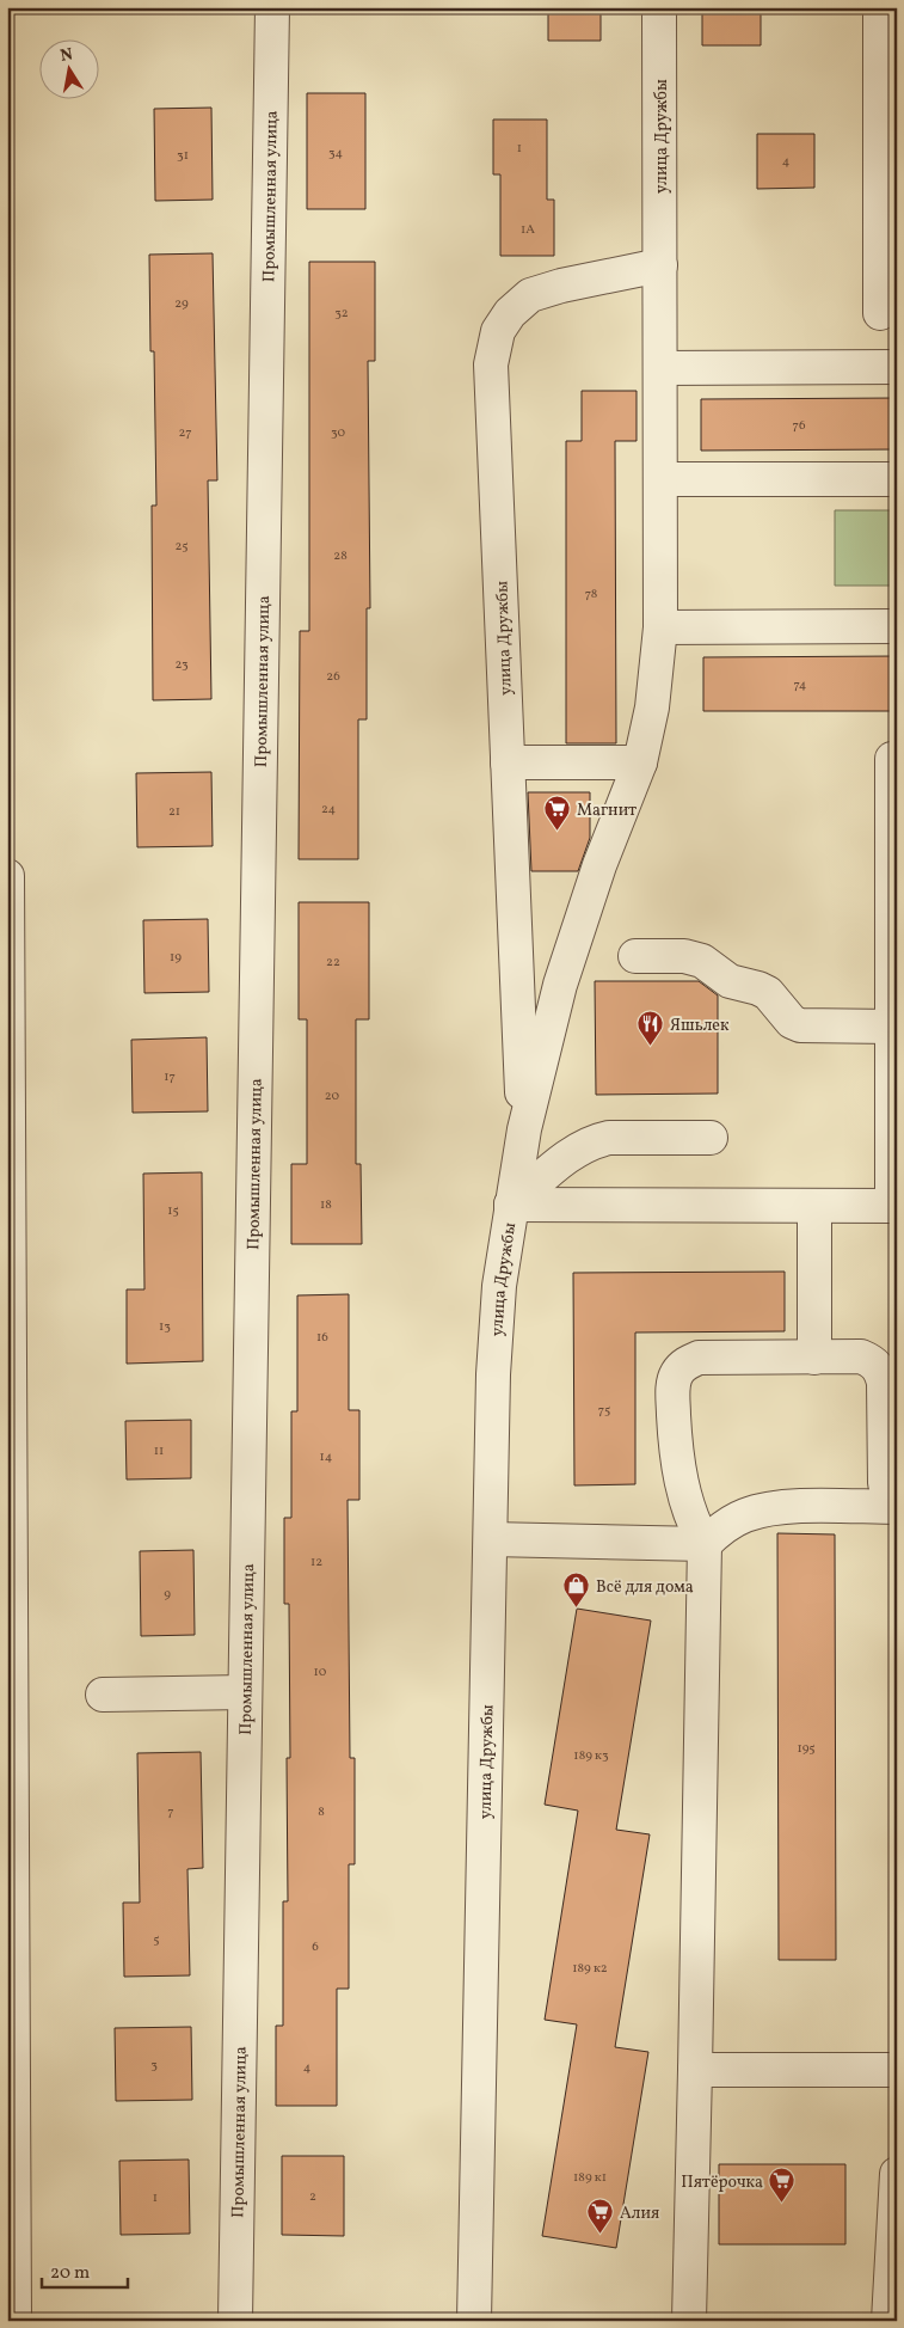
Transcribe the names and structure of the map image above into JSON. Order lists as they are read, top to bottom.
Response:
{
  "streets": {
    "street": ["улица Дружбы", "Промышленная улица"]
  },
  "places": {
    "supermarket": ["Магнит", "Пятёрочка", "Алия"],
    "restaurant": ["Яшьлек"],
    "shop": ["Всё для дома"]
  },
  "house_numbers": [
    "1",
    "34",
    "31",
    "4",
    "1А",
    "29",
    "32",
    "76",
    "27",
    "30",
    "25",
    "28",
    "78",
    "23",
    "26",
    "74",
    "24",
    "21",
    "19",
    "22",
    "17",
    "20",
    "18",
    "15",
    "13",
    "16",
    "75",
    "11",
    "14",
    "12",
    "9",
    "10",
    "195",
    "189 к3",
    "7",
    "8",
    "5",
    "6",
    "189 к2",
    "3",
    "4",
    "189 к1",
    "2",
    "1"
  ],
  "scale_bar": "20 m",
  "north": "top"
}
